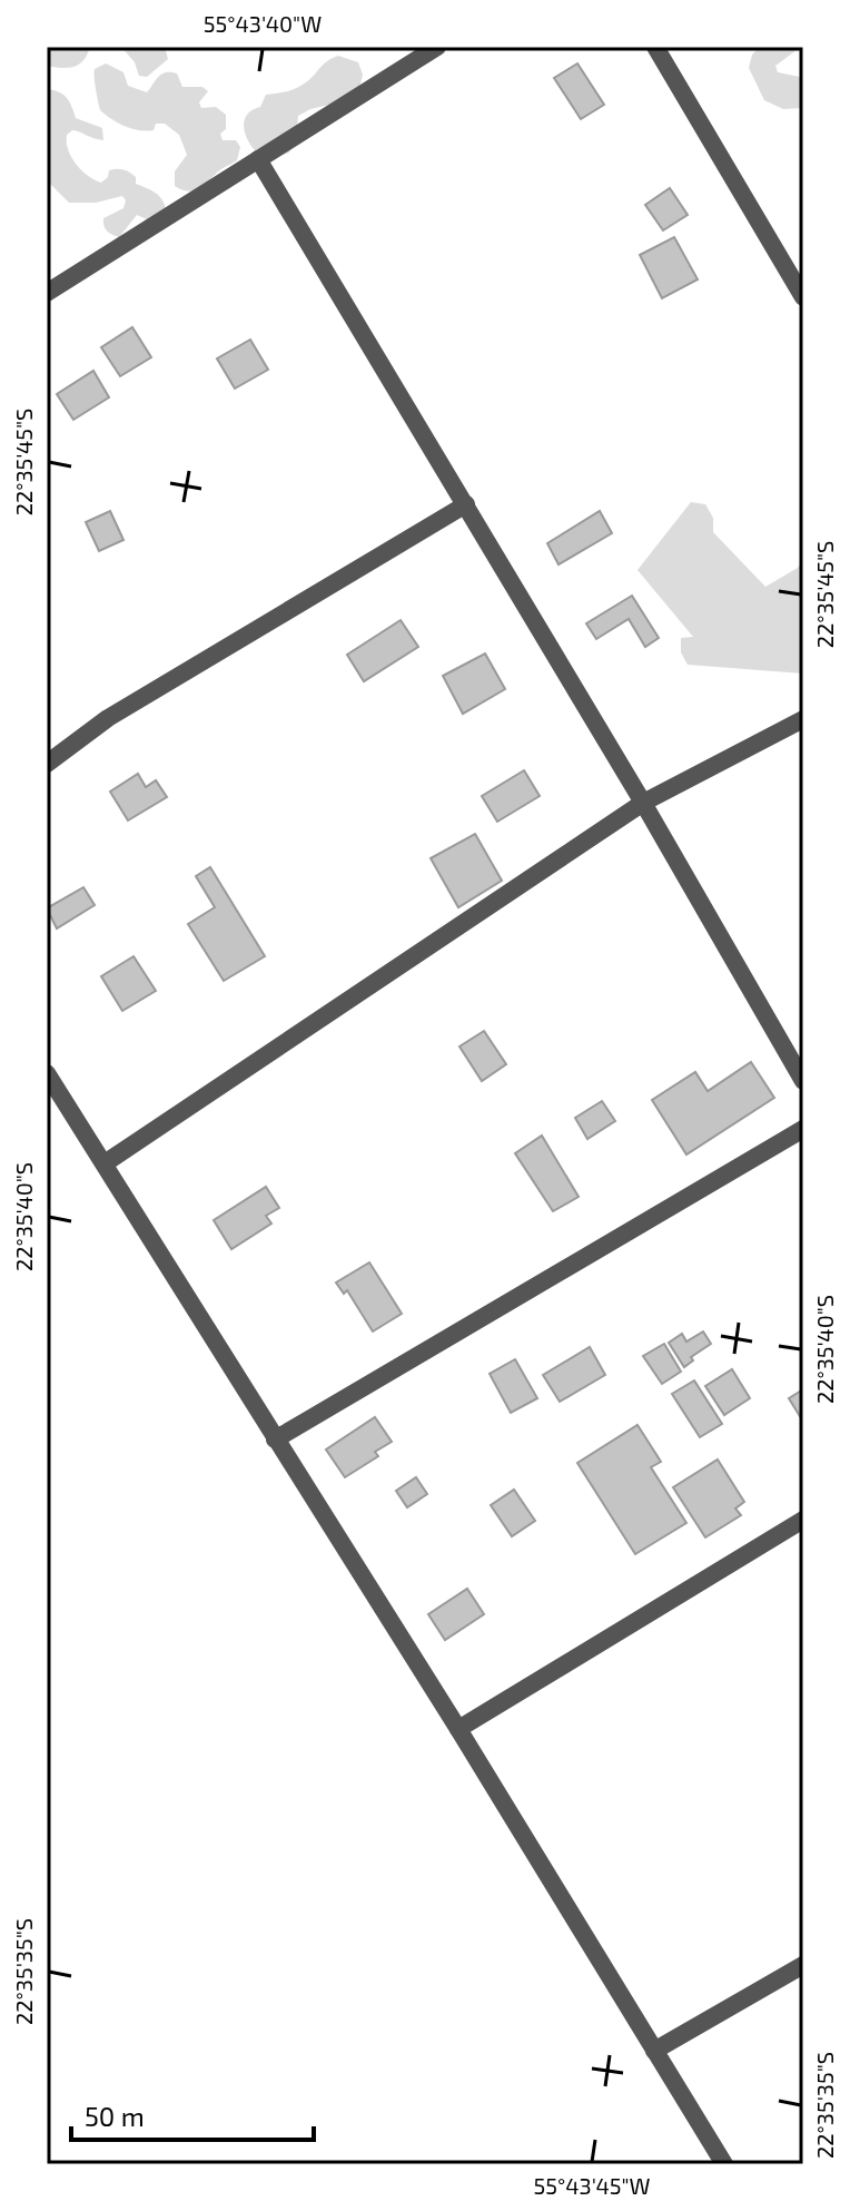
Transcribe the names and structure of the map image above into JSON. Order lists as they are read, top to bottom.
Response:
{
  "scale_bar": "50 m",
  "coordinates": [
    "55°43'40\"W",
    "22°35'45\"S",
    "22°35'40\"S",
    "22°35'35\"S",
    "55°43'45\"W"
  ]
}
